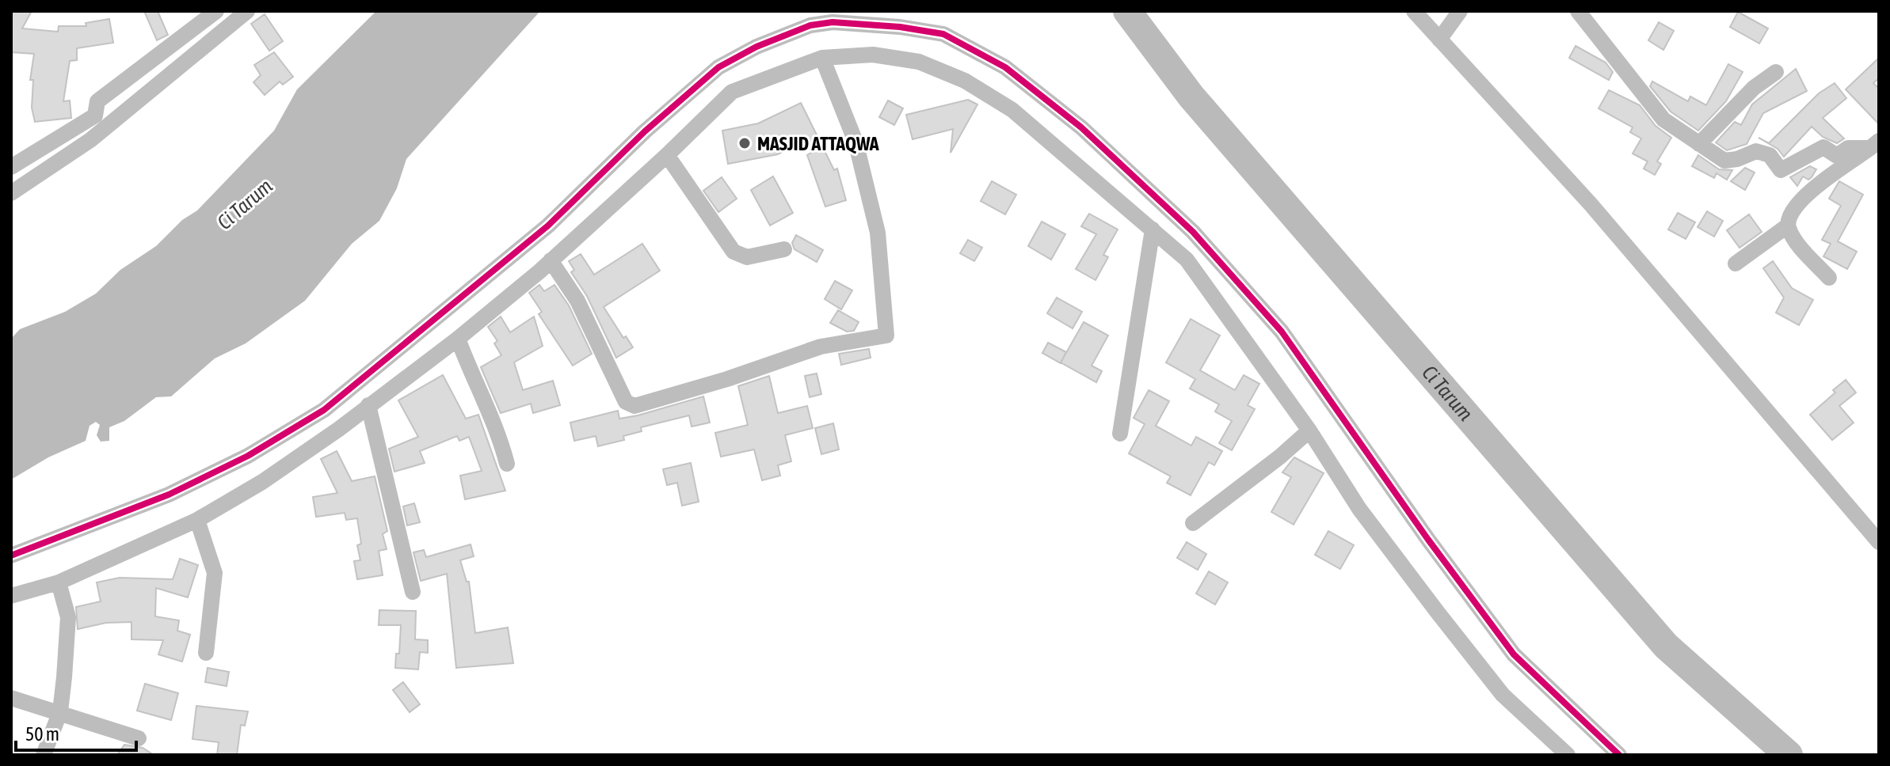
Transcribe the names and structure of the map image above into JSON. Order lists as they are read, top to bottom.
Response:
{
  "water": ["Ci Tarum"],
  "places": ["MASJID ATTAQWA"],
  "scale_bar": "50 m"
}
